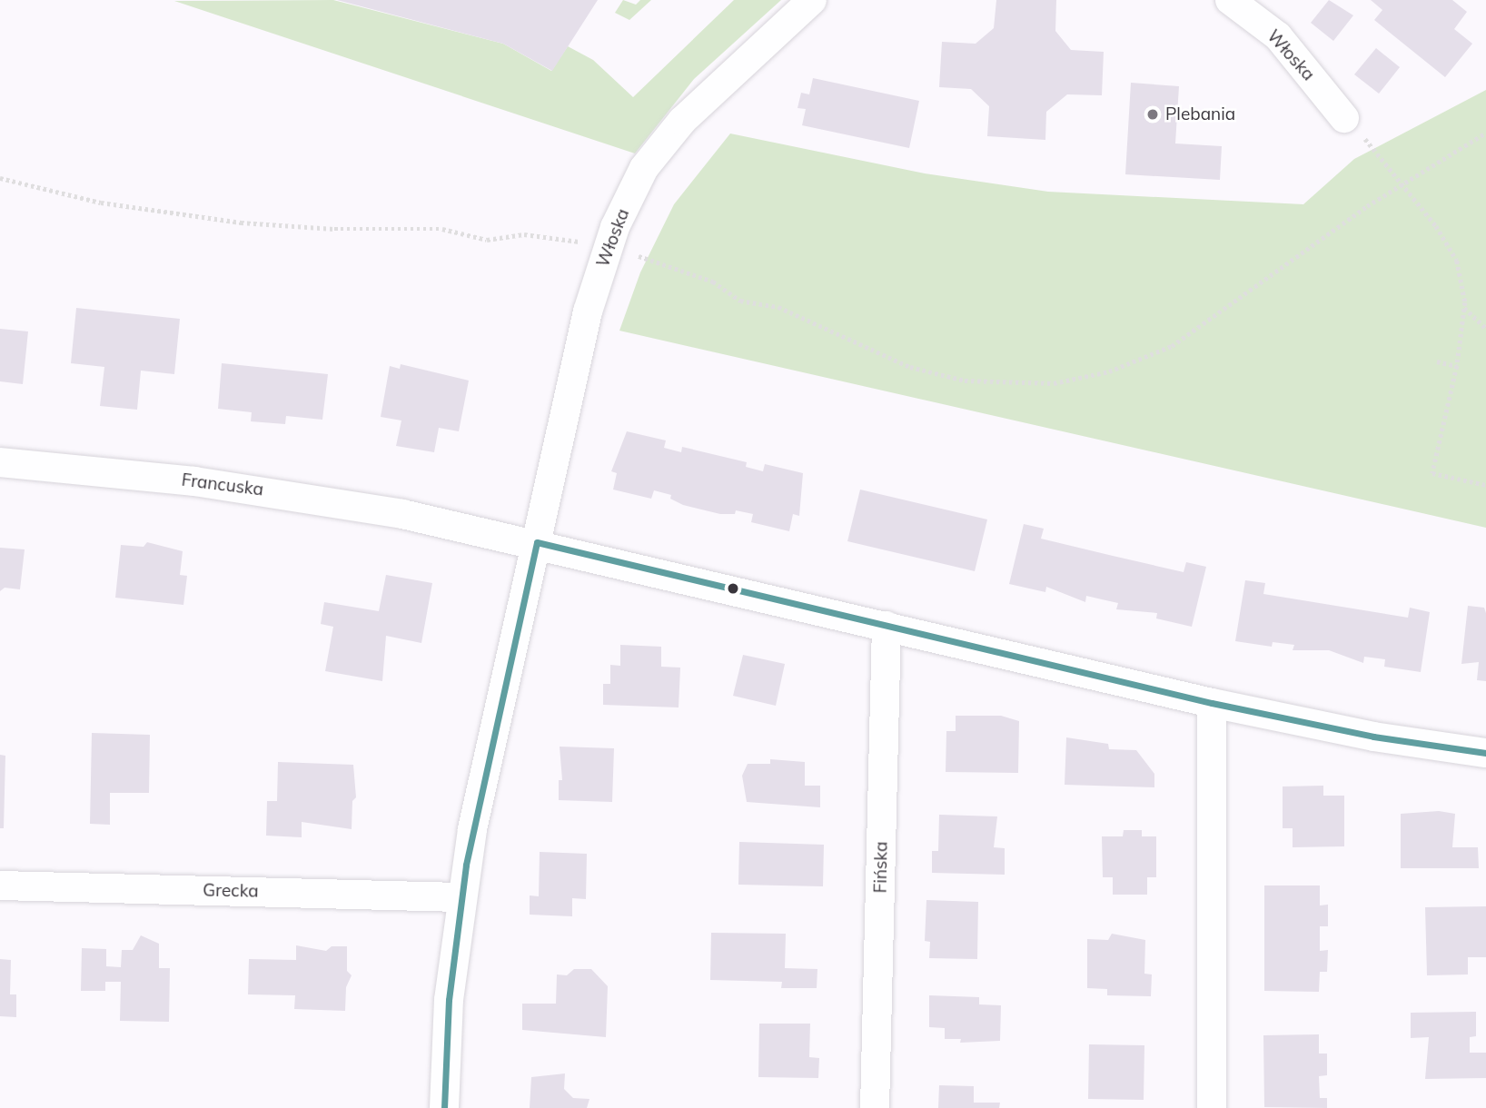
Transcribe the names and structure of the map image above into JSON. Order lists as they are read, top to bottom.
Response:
{
  "streets": {
    "street": [
      "Włoska",
      "Francuska",
      "Fińska",
      "Grecka"
    ]
  },
  "crossings": [
    ["Włoska", "Francuska"],
    ["Francuska", "Fińska"]
  ],
  "places": ["Plebania"]
}
